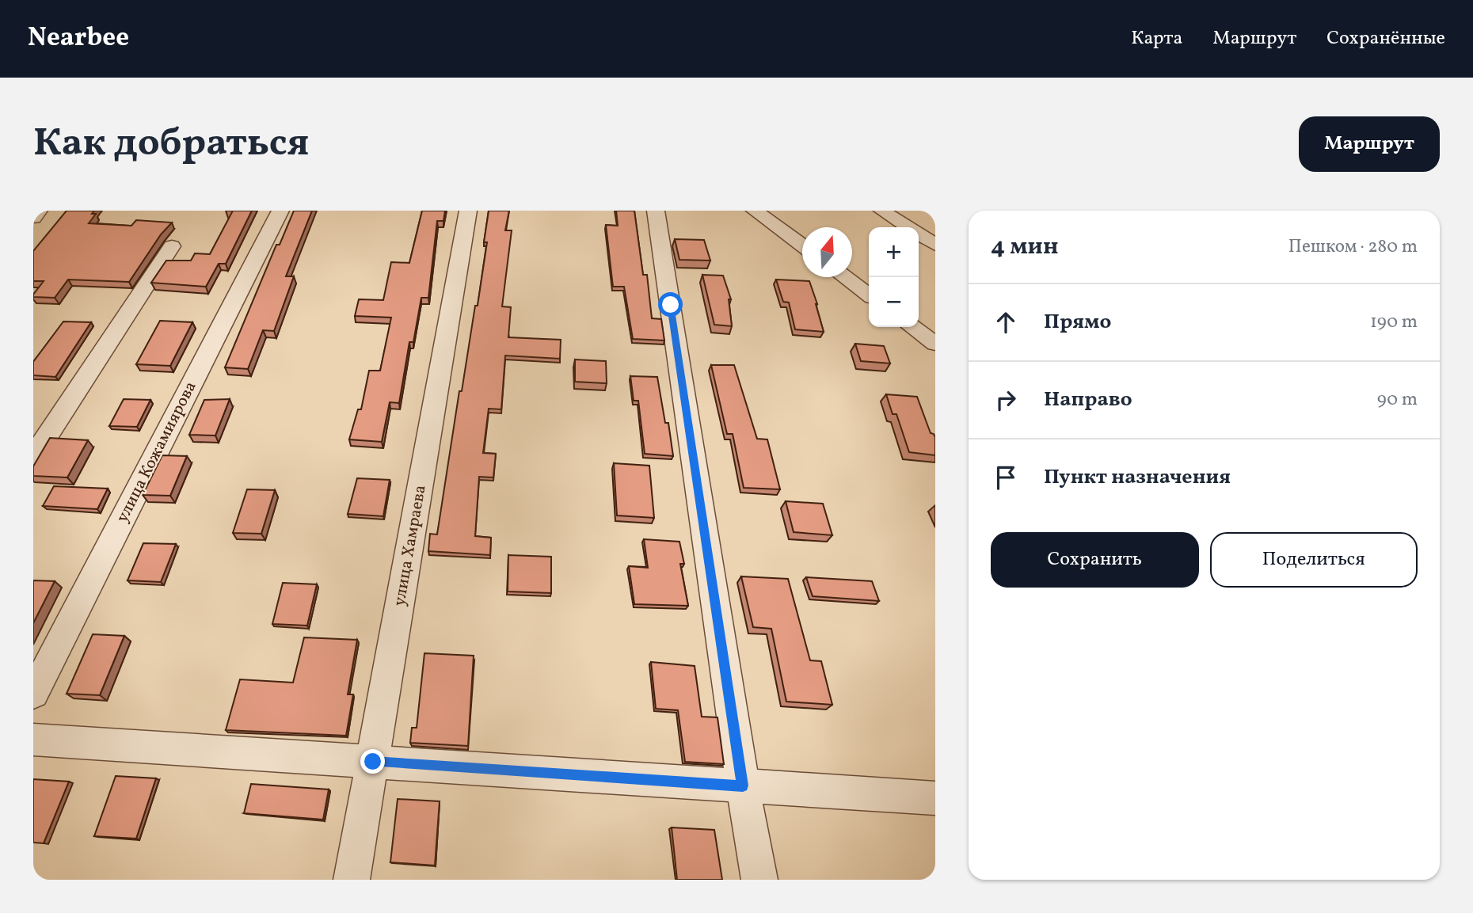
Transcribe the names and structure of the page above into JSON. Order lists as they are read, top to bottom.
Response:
{
  "streets": {
    "street": ["улица Кожамиярова", "улица Хамраева"]
  },
  "north": "top",
  "page": {
    "header": "Nearbee",
    "nav": ["Карта", "Маршрут", "Сохранённые"],
    "buttons": [
      "Маршрут",
      ["Сохранить", "Поделиться"]
    ],
    "title": "Как добраться",
    "heading": ["4 мин", "Пешком · 280 m"],
    "map_buttons": ["+", "−"],
    "list": [
      ["Прямо", "190 m"],
      ["Направо", "90 m"],
      "Пункт назначения"
    ]
  }
}
